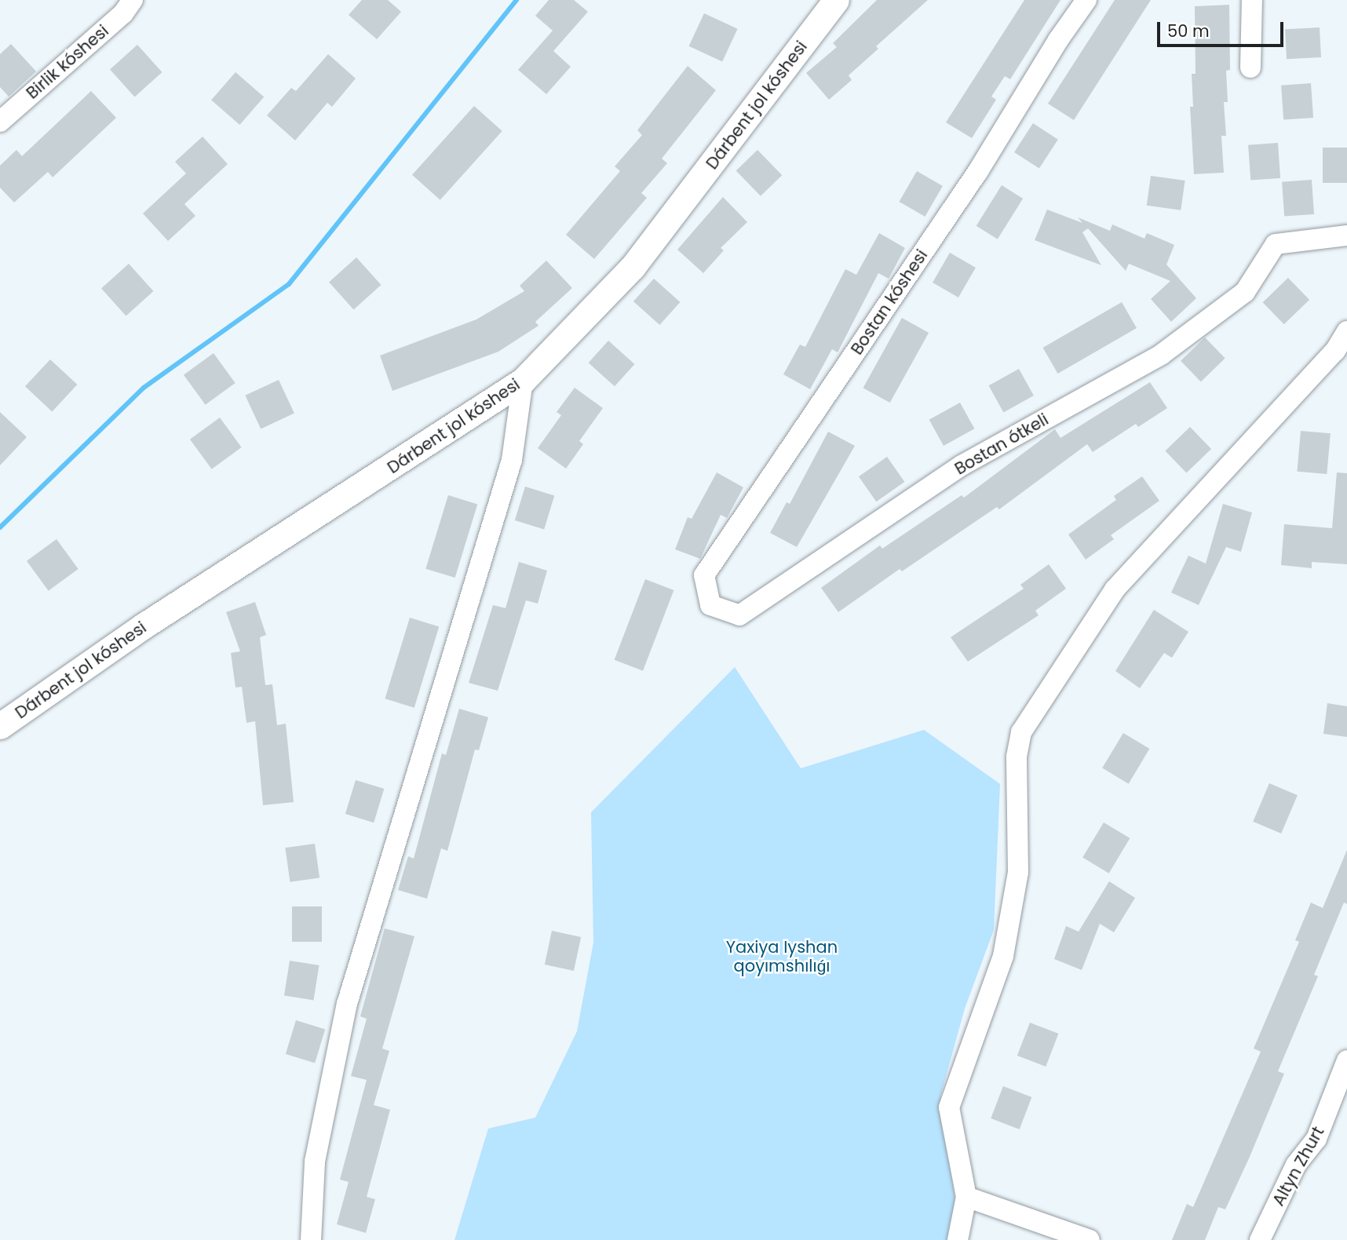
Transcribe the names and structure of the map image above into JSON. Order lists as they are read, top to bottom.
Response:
{
  "streets": {
    "main road": ["Dárbent jol kóshesi"],
    "street": [
      "Birlik kóshesi",
      "Bostan kóshesi",
      "Bostan ótkeli",
      "Altyn Zhurt"
    ]
  },
  "crossings": [
    ["Bostan kóshesi", "Bostan ótkeli"]
  ],
  "parks": ["Yaxiya Iyshan qoyımshılıǵı"],
  "scale_bar": "50 m"
}
